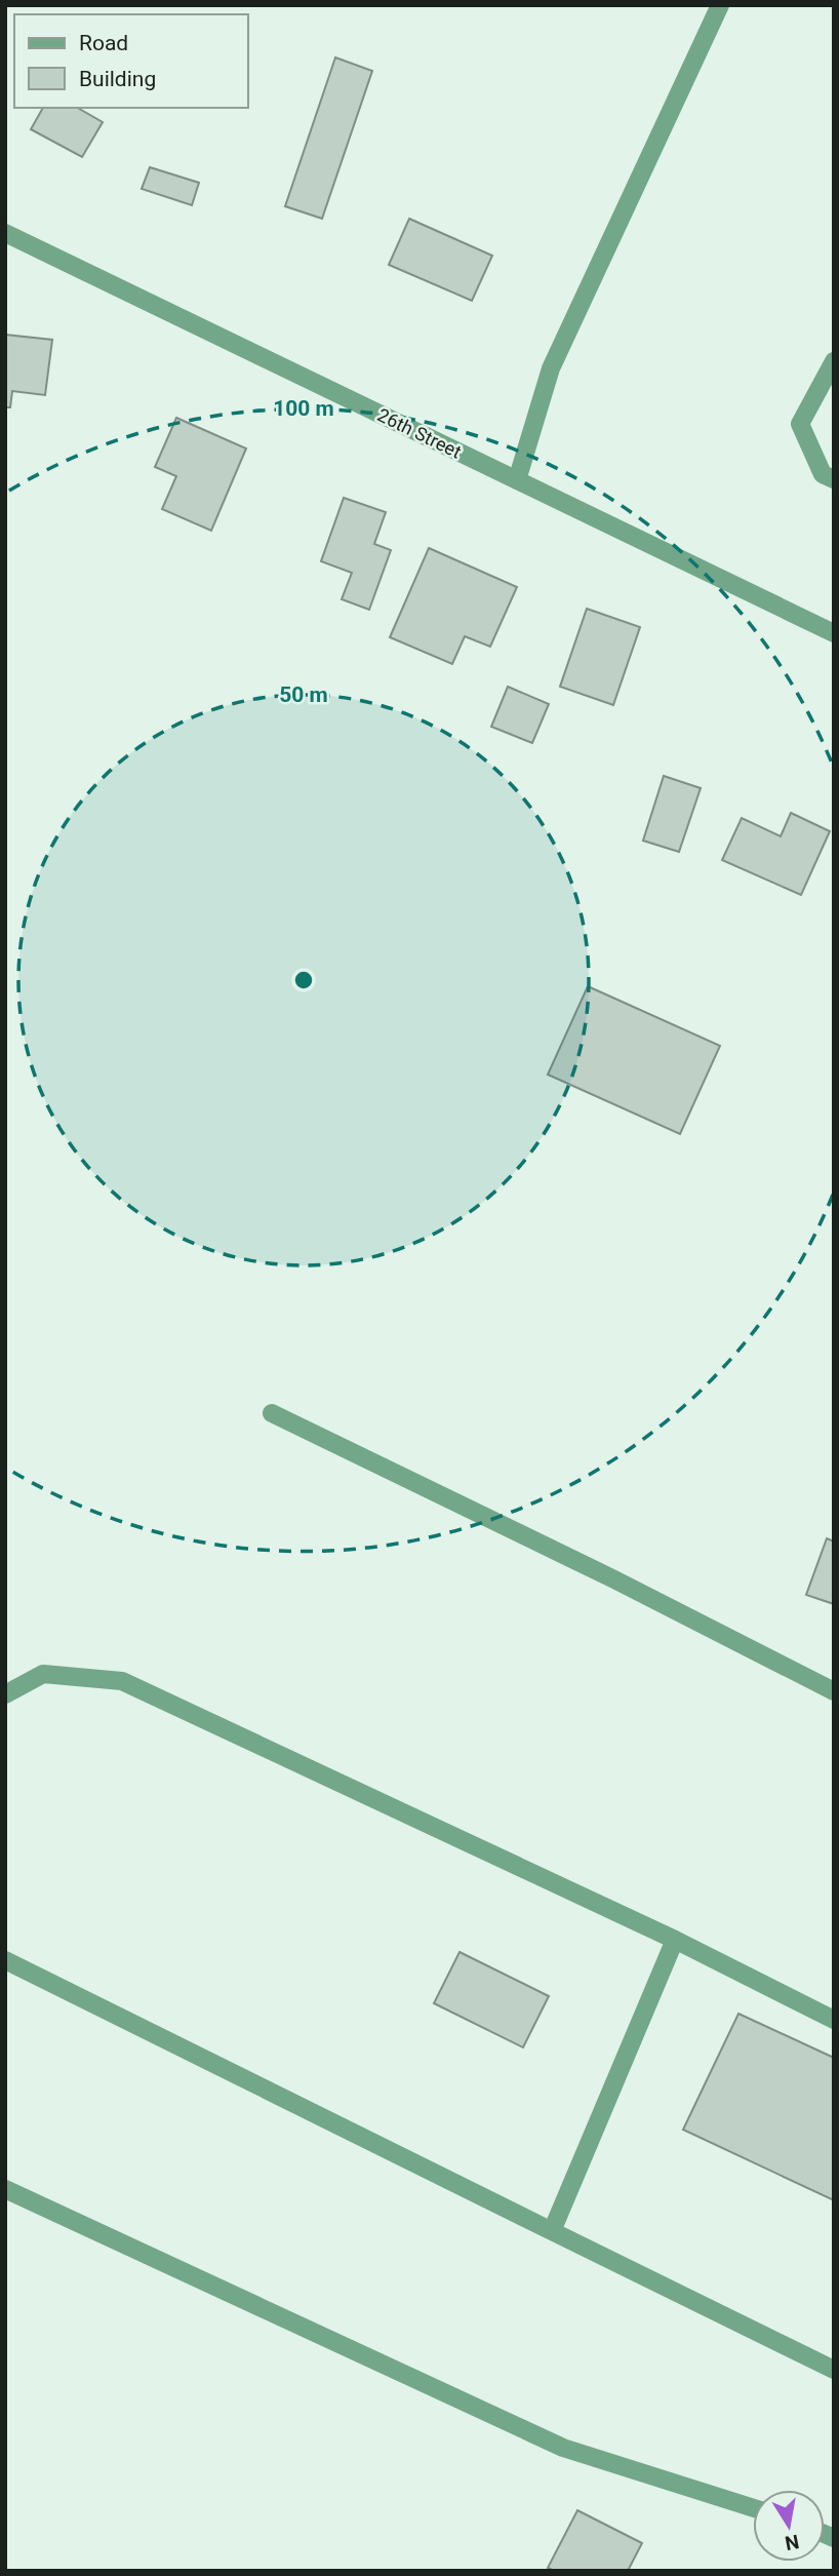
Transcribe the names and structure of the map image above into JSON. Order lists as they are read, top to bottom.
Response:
{
  "streets": {
    "street": ["26th Street"]
  },
  "legend": ["Road", "Building"],
  "north": "bottom",
  "rings": ["100 m", "50 m"]
}
